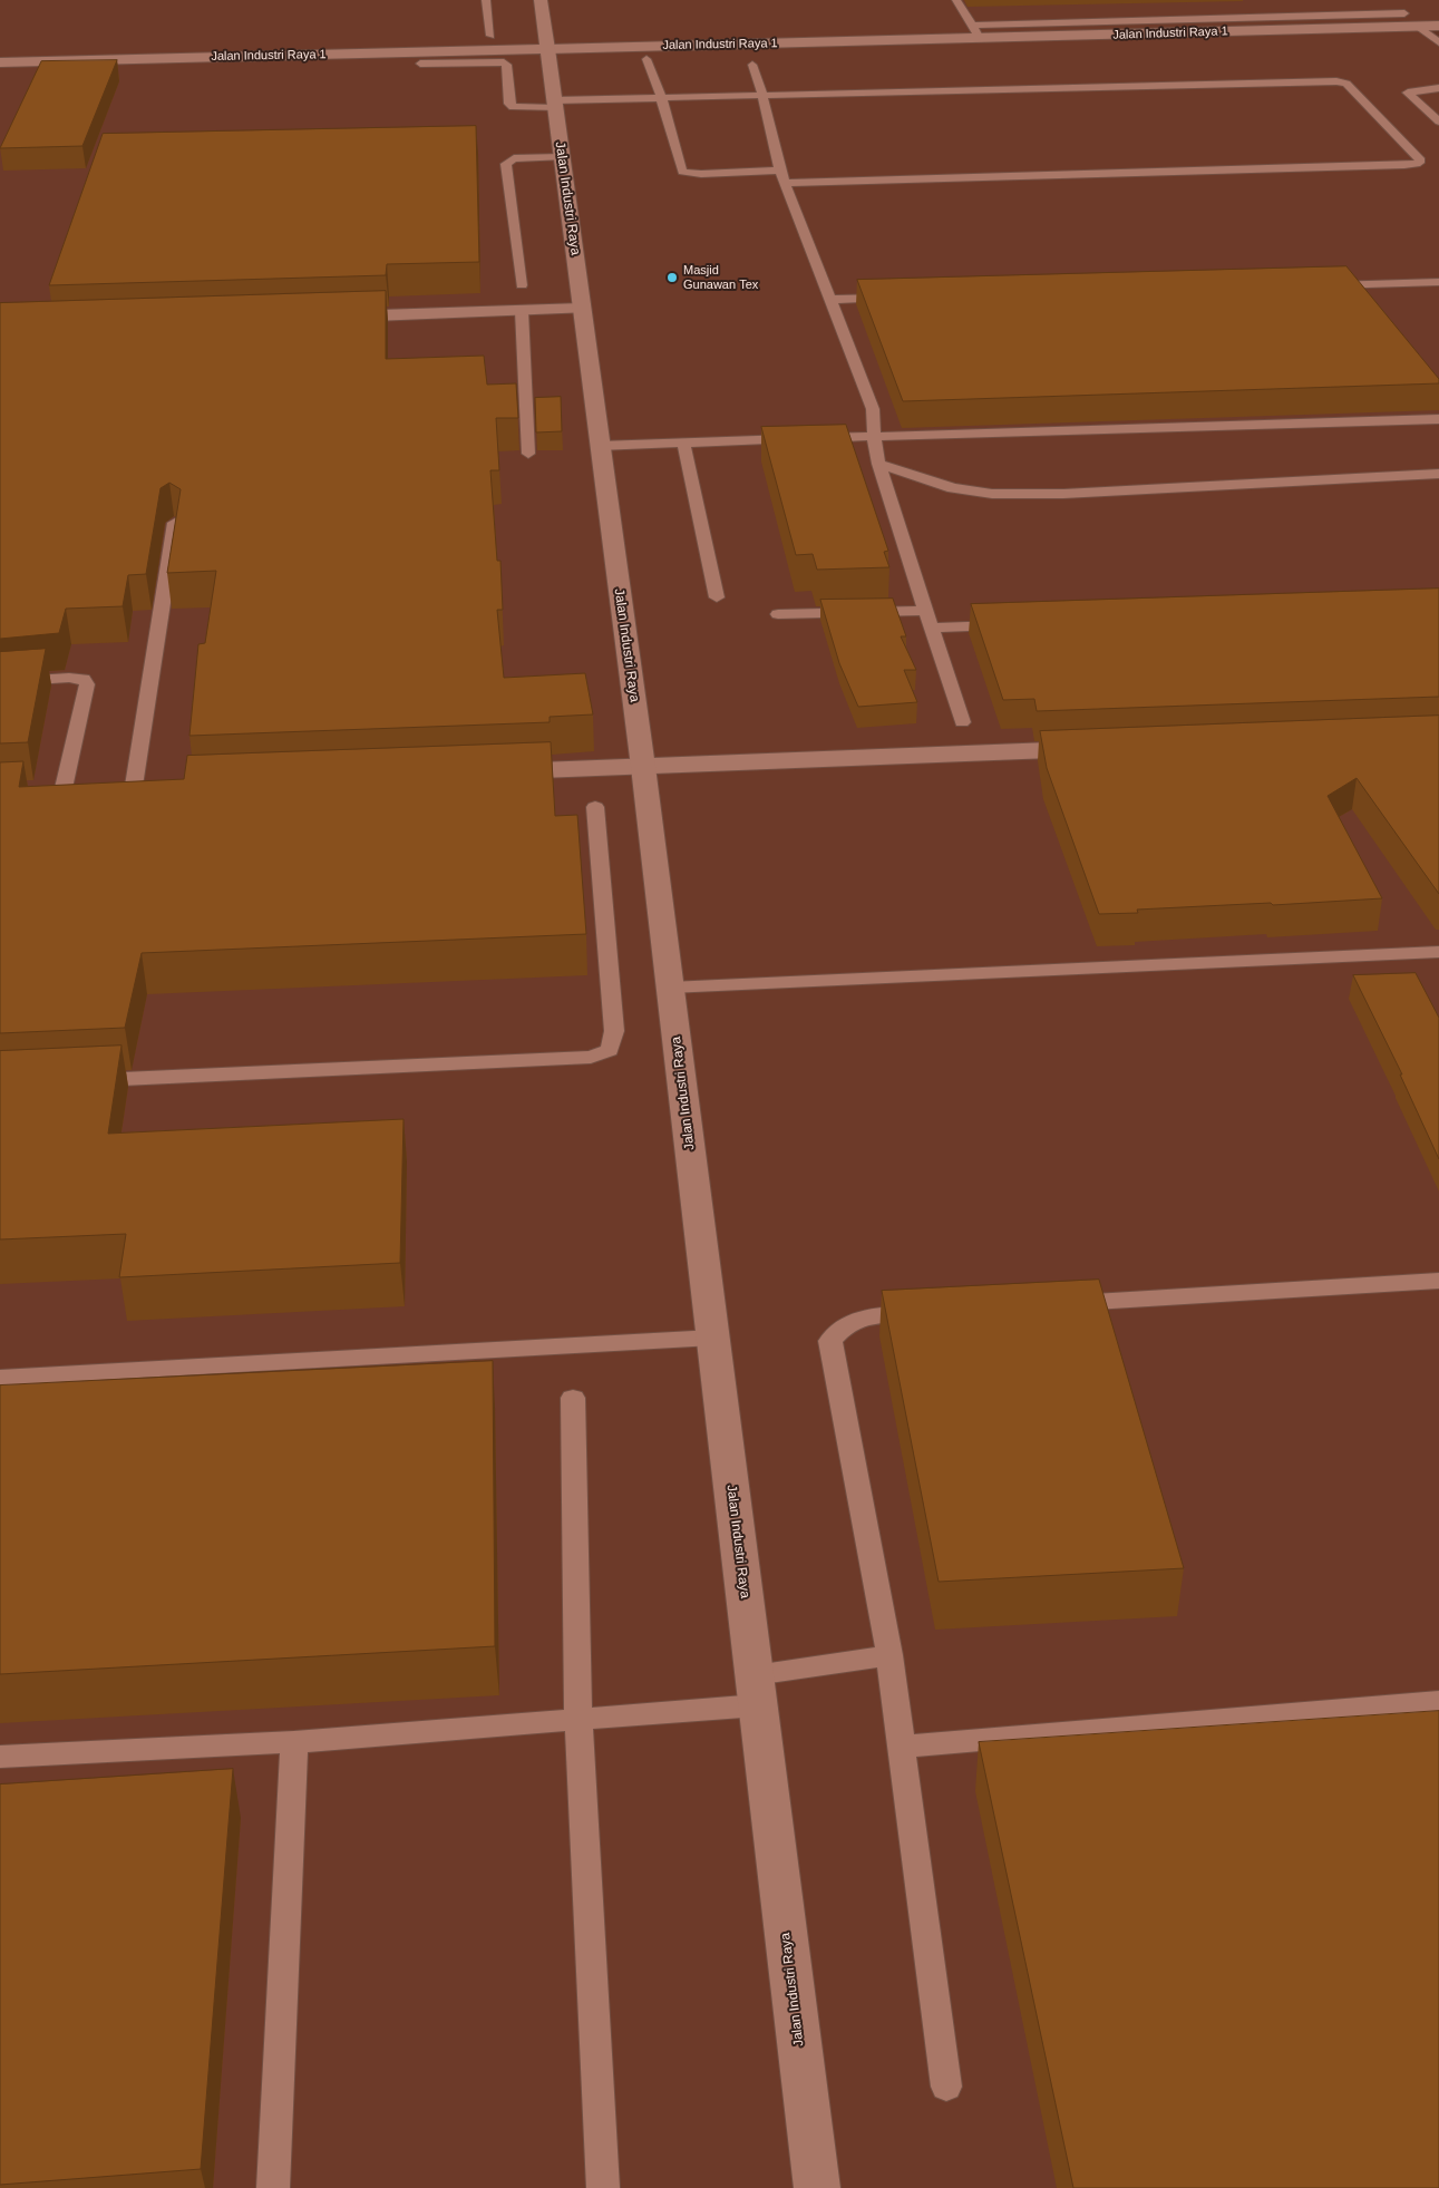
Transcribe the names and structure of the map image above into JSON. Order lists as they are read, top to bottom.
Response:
{
  "streets": {
    "street": ["Jalan Industri Raya 1", "Jalan Industri Raya"]
  },
  "crossings": [
    ["Jalan Industri Raya 1", "Jalan Industri Raya"]
  ],
  "places": ["Masjid Gunawan Tex"]
}
